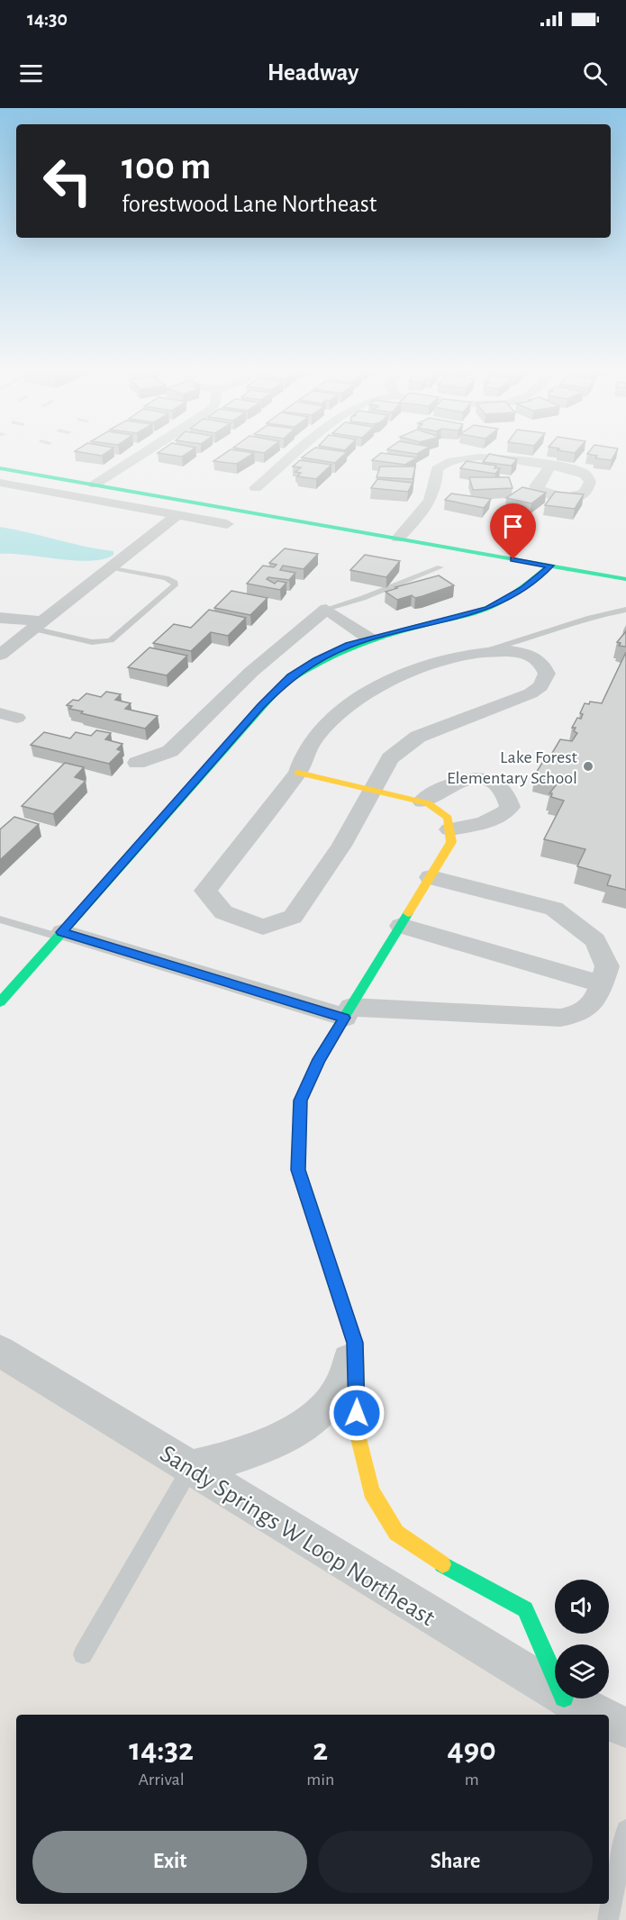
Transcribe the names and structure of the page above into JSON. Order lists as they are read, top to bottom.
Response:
{
  "streets": {
    "street": ["Sandy Springs W Loop Northeast"]
  },
  "places": ["Lake Forest Elementary School"],
  "page": {
    "status": "14:30",
    "header": "Headway",
    "turn": ["100 m", "forestwood Lane Northeast"],
    "eta": [
      "14:32",
      "Arrival",
      "2",
      "min",
      "490",
      "m"
    ],
    "buttons": ["Exit", "Share"]
  }
}
